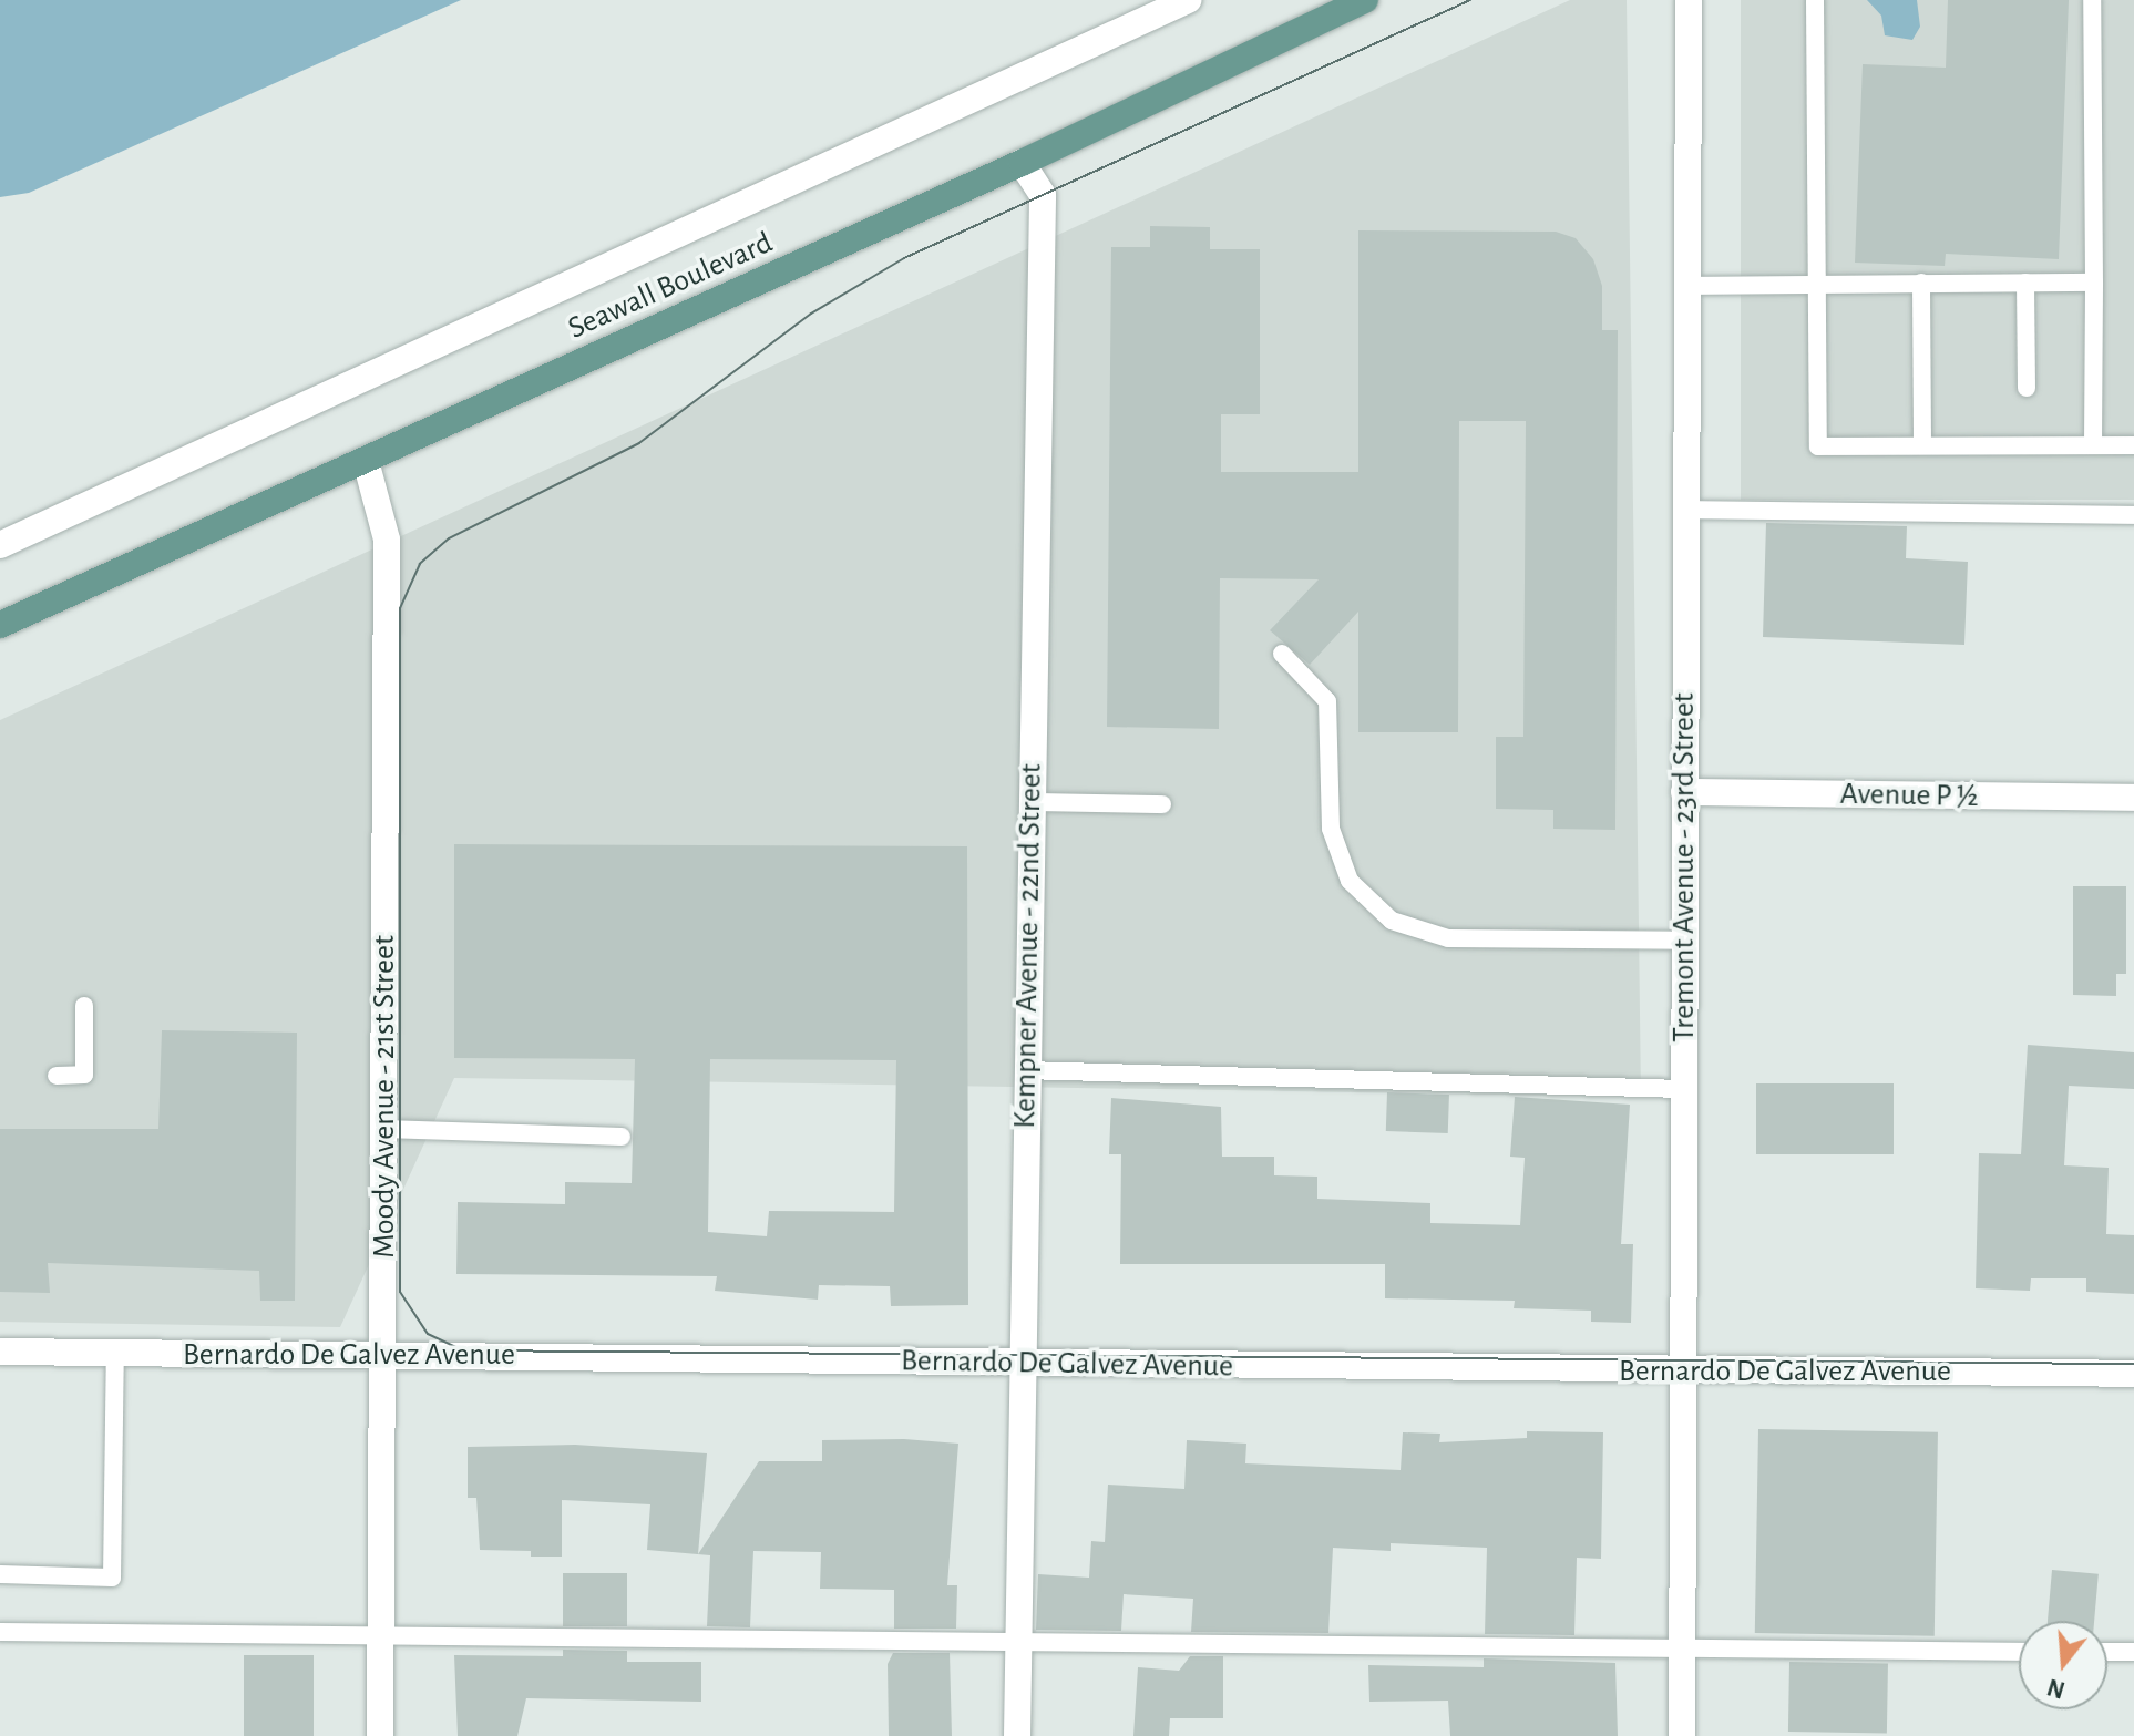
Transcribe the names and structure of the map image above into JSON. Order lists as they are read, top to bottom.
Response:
{
  "streets": {
    "main road": ["Seawall Boulevard"],
    "street": [
      "Avenue P ½",
      "Tremont Avenue - 23rd Street",
      "Kempner Avenue - 22nd Street",
      "Moody Avenue - 21st Street",
      "Bernardo De Galvez Avenue"
    ]
  },
  "crossings": [
    ["Seawall Boulevard", "Kempner Avenue - 22nd Street"],
    ["Seawall Boulevard", "Moody Avenue - 21st Street"],
    ["Avenue P ½", "Tremont Avenue - 23rd Street"],
    ["Tremont Avenue - 23rd Street", "Bernardo De Galvez Avenue"],
    ["Kempner Avenue - 22nd Street", "Bernardo De Galvez Avenue"],
    ["Moody Avenue - 21st Street", "Bernardo De Galvez Avenue"]
  ],
  "north": "bottom"
}
